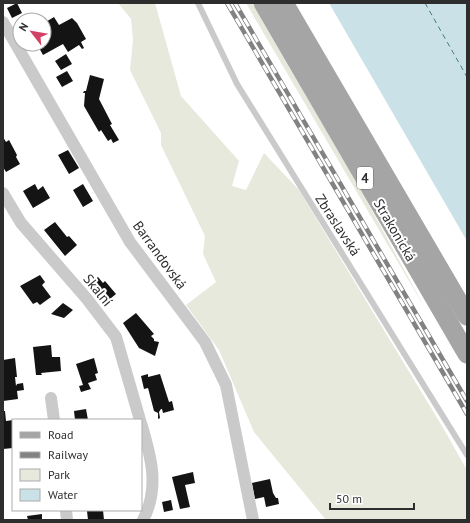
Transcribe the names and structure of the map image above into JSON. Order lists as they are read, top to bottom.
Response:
{
  "streets": {
    "main road": ["4", "Strakonická"],
    "street": ["Barrandovská", "Skalní"],
    "lane": ["Zbraslavská"]
  },
  "legend": [
    "Road",
    "Railway",
    "Park",
    "Water"
  ],
  "scale_bar": "50 m",
  "north": "top left"
}
